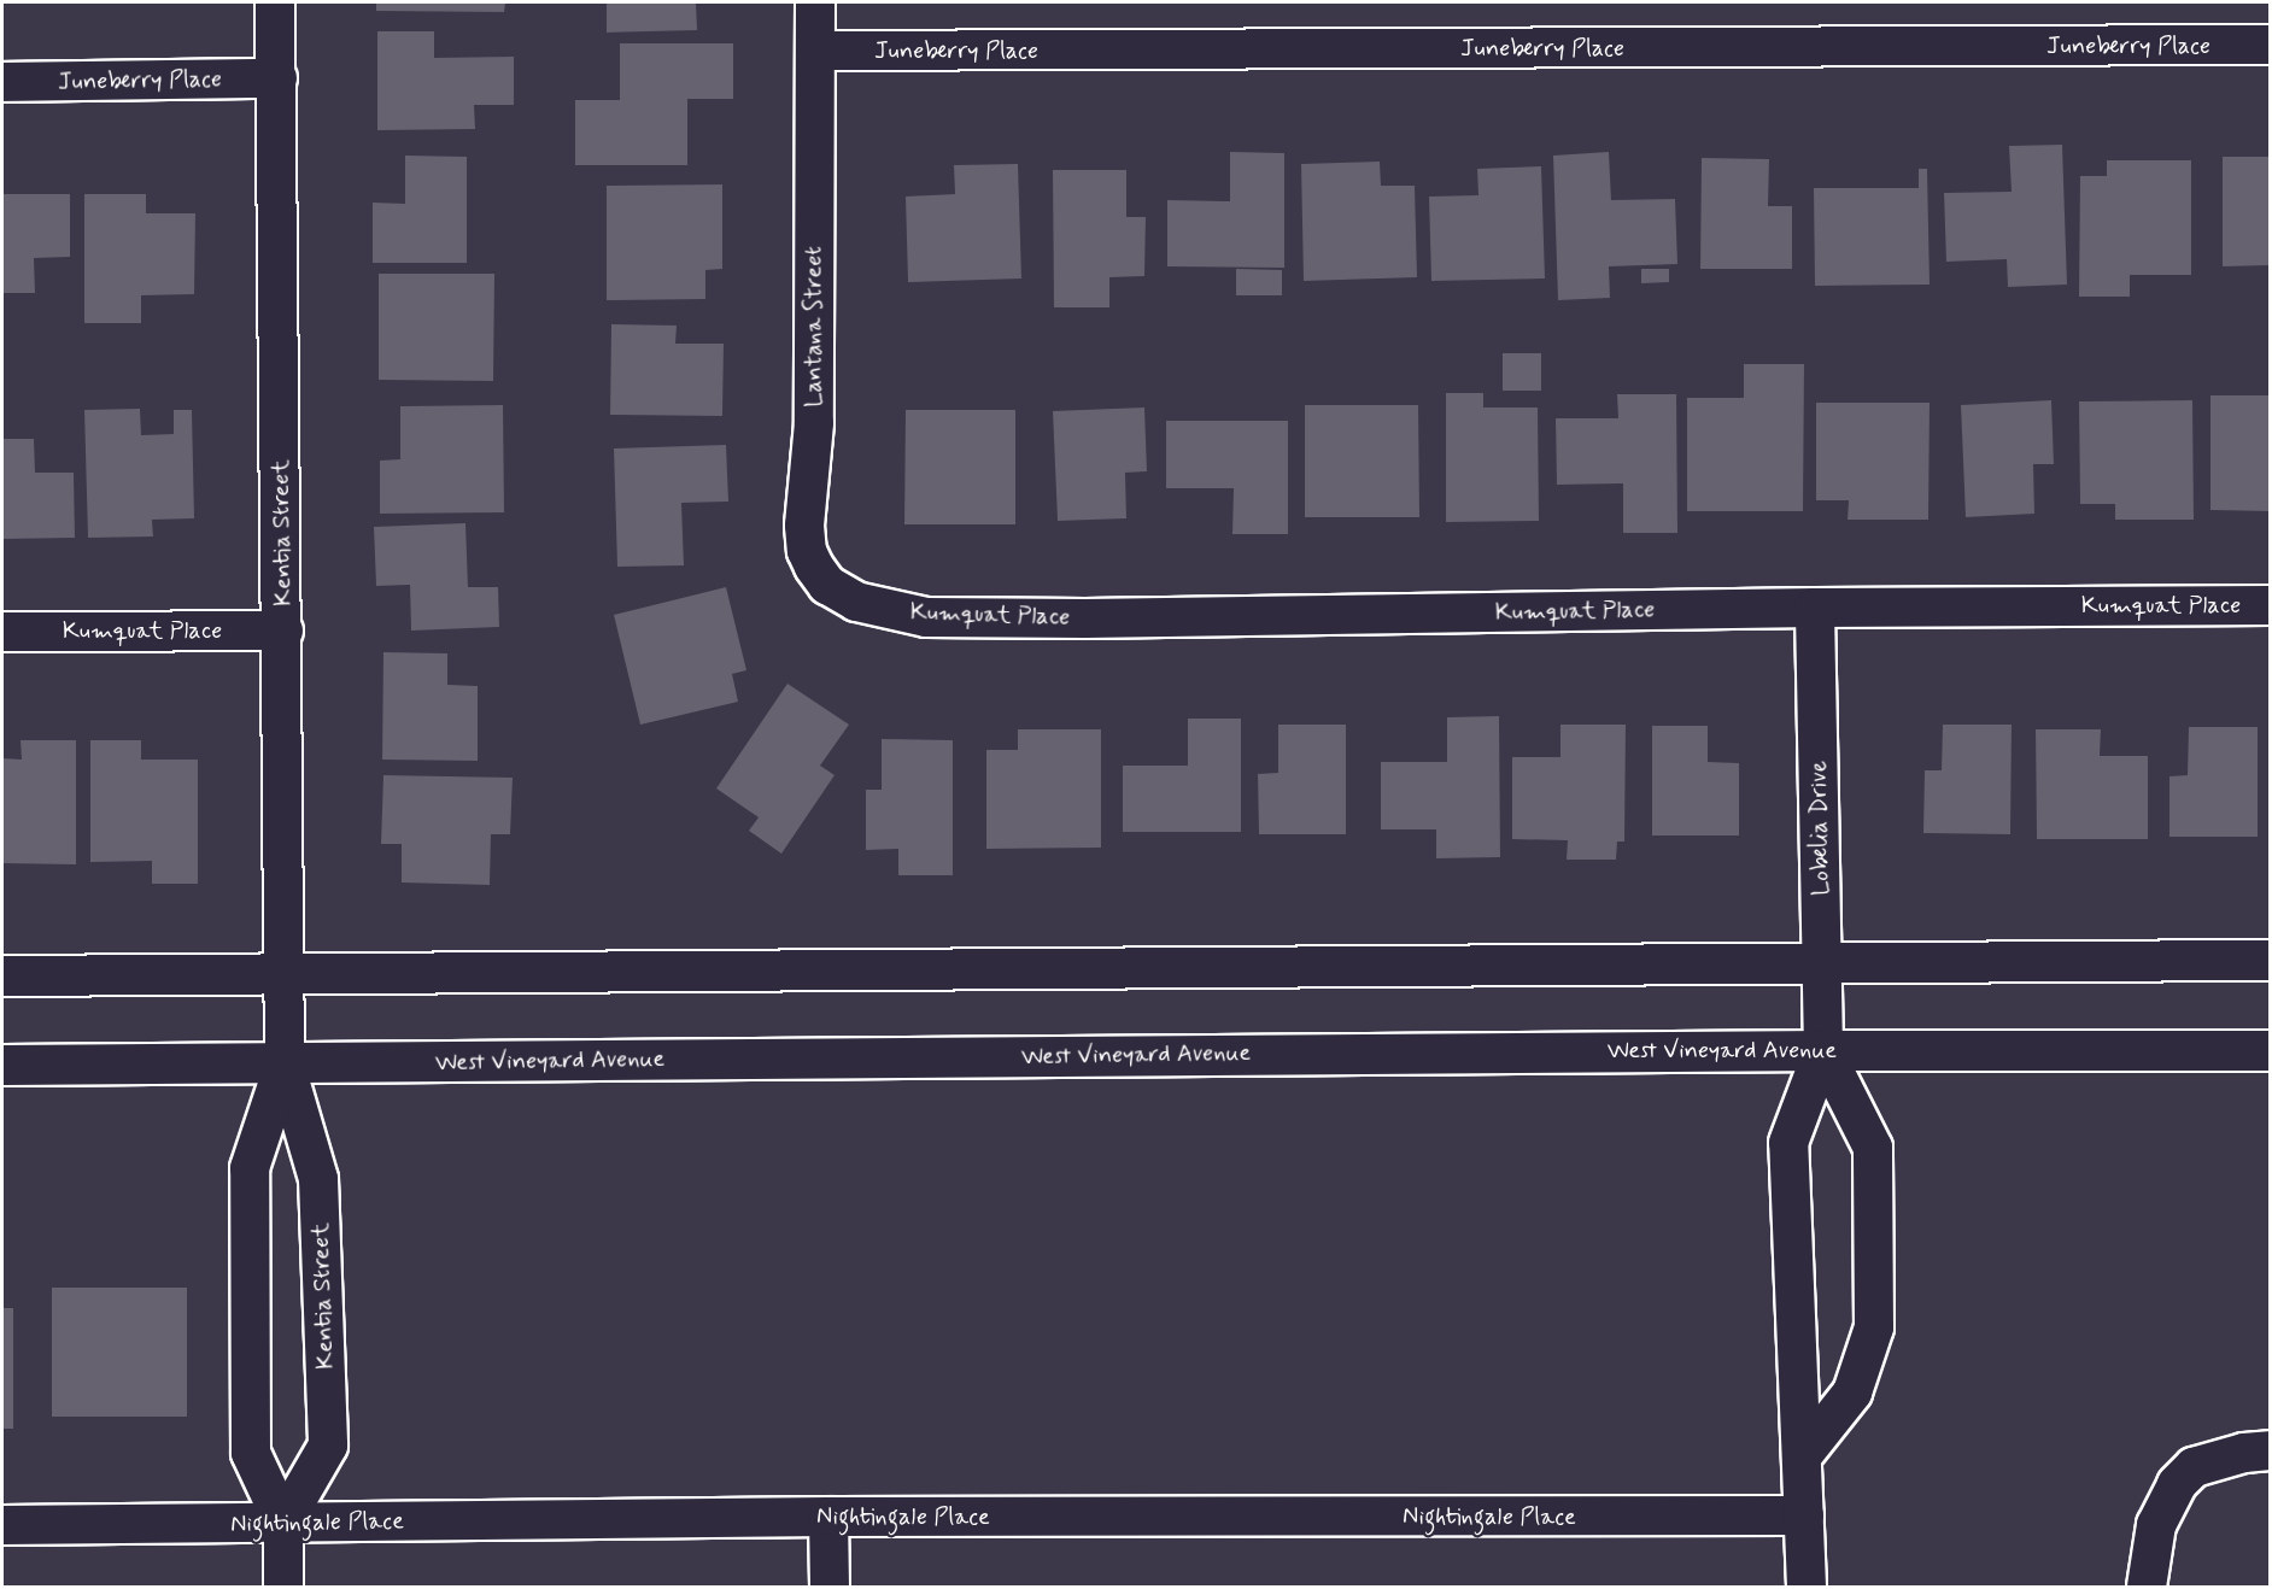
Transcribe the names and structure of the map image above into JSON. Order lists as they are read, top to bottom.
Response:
{
  "streets": {
    "main road": ["West Vineyard Avenue"],
    "street": [
      "Juneberry Place",
      "Lantana Street",
      "Kentia Street",
      "Kumquat Place",
      "Lobelia Drive",
      "Nightingale Place"
    ]
  },
  "crossings": [
    ["Juneberry Place", "Lantana Street"],
    ["Juneberry Place", "Kentia Street"],
    ["Lantana Street", "Kumquat Place"],
    ["Kentia Street", "Kumquat Place"],
    ["Kentia Street", "West Vineyard Avenue"],
    ["Kentia Street", "Nightingale Place"],
    ["Kumquat Place", "Lobelia Drive"],
    ["Lobelia Drive", "West Vineyard Avenue"],
    ["Lobelia Drive", "Nightingale Place"]
  ]
}
